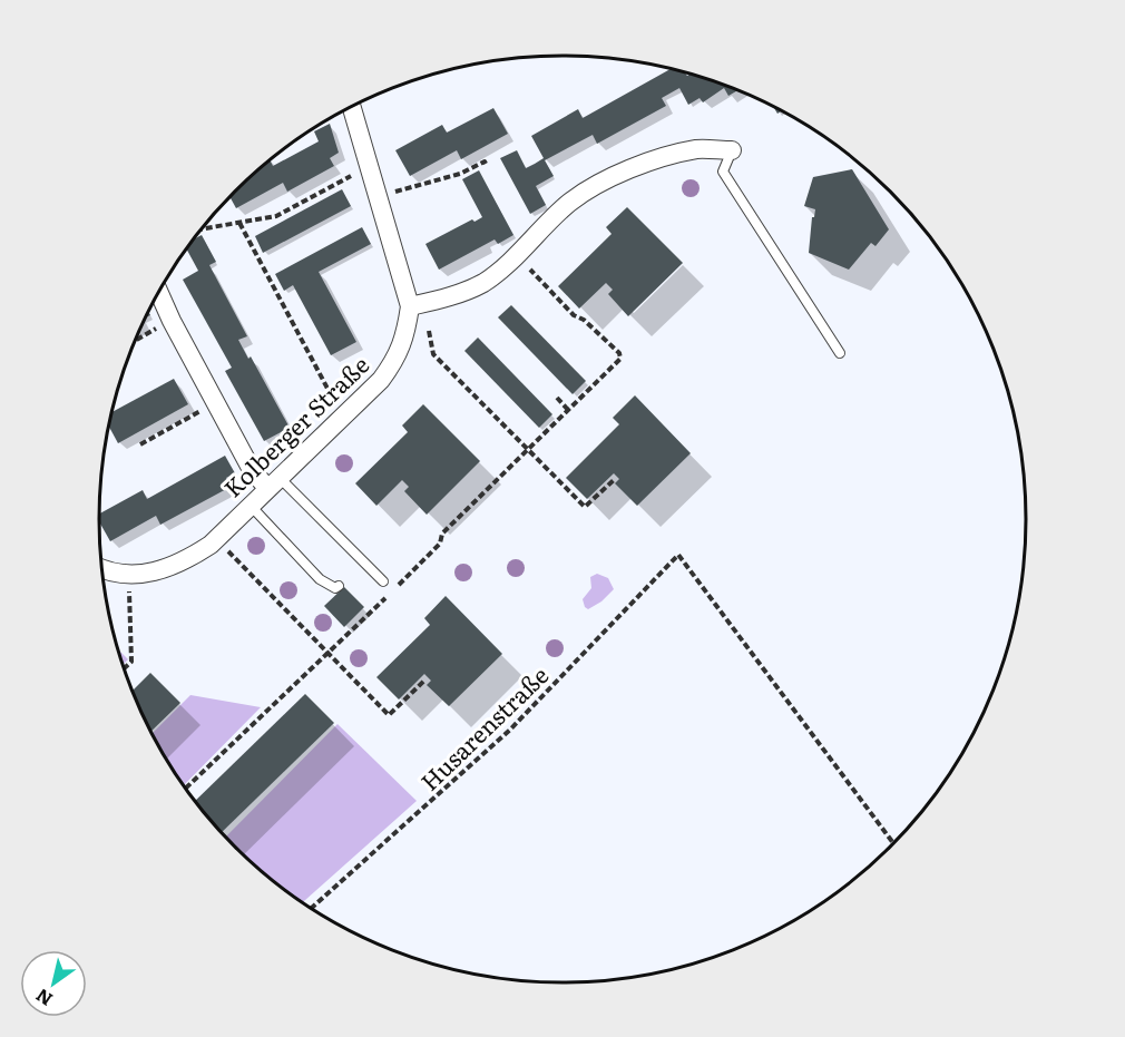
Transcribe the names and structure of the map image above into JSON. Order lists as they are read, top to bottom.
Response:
{
  "streets": {
    "street": ["Kolberger Straße"],
    "path": ["Husarenstraße"]
  },
  "north": "bottom left"
}
